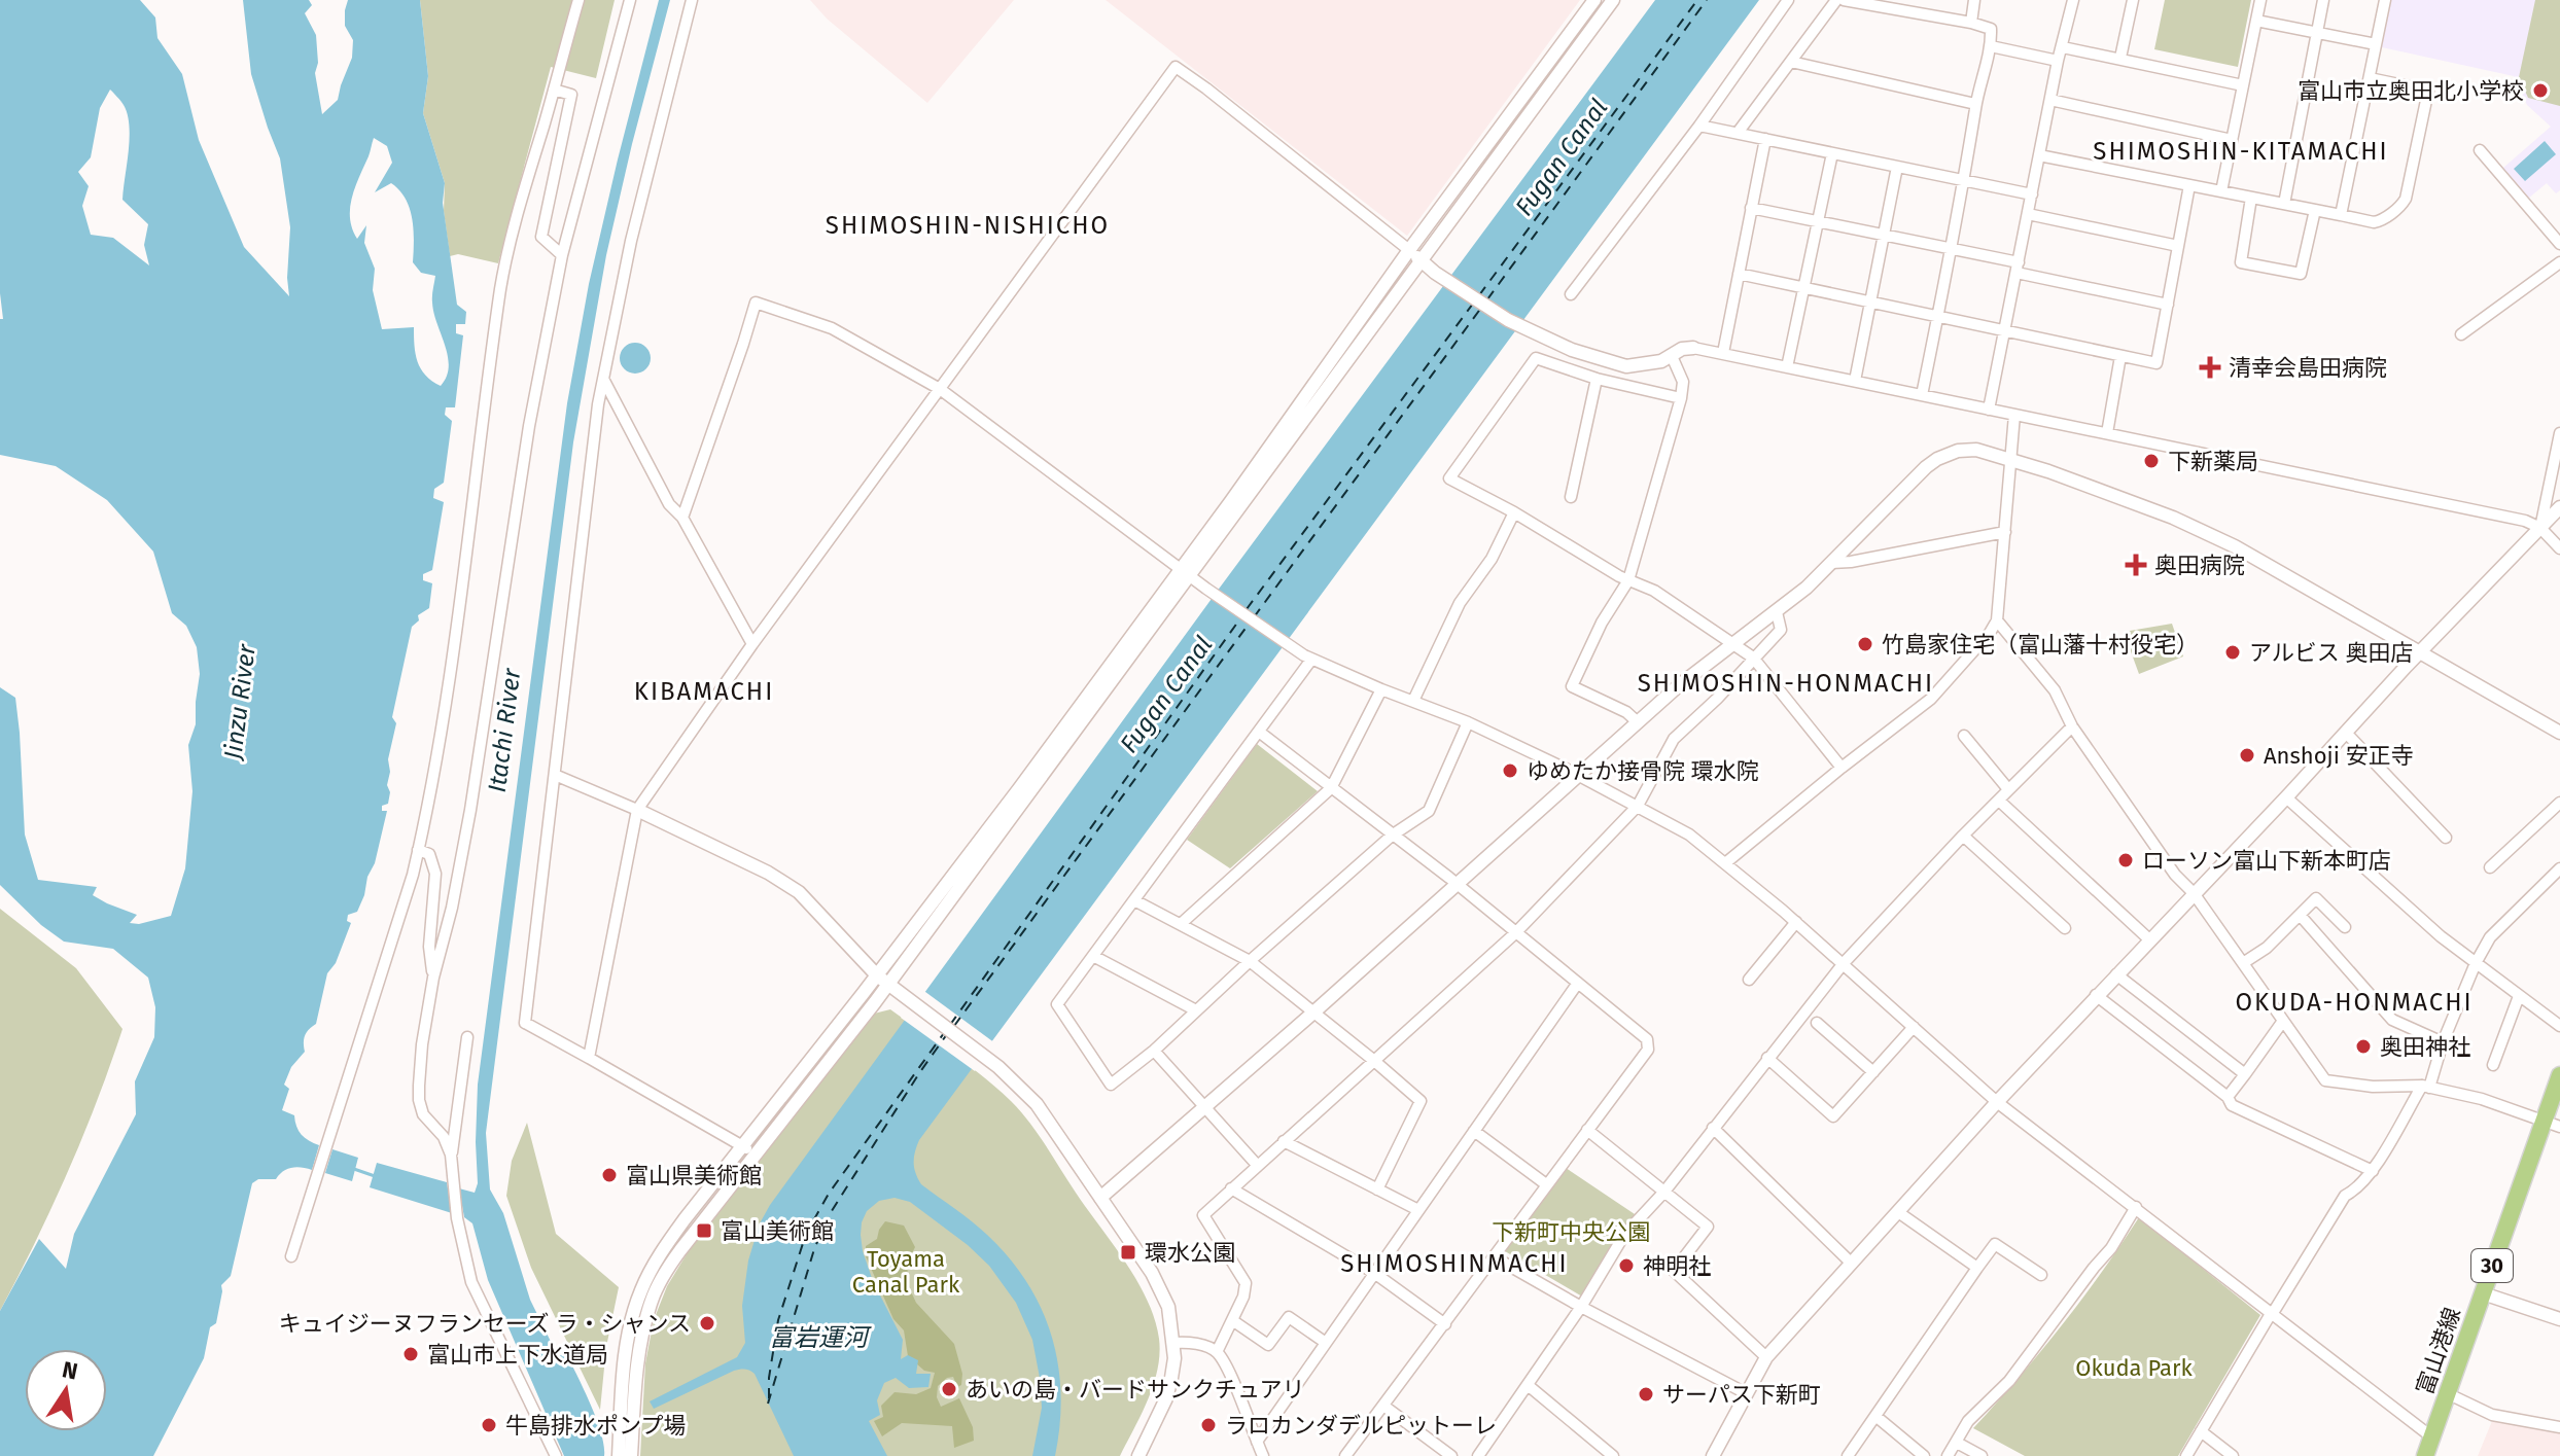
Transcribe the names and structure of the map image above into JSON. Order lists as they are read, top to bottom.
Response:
{
  "streets": {
    "main road": ["30", "富山港線"]
  },
  "districts": [
    "SHIMOSHIN-KITAMACHI",
    "SHIMOSHIN-NISHICHO",
    "SHIMOSHIN-HONMACHI",
    "KIBAMACHI",
    "OKUDA-HONMACHI",
    "SHIMOSHINMACHI"
  ],
  "water": [
    "Fugan Canal",
    "Jinzu River",
    "Itachi River",
    "富岩運河"
  ],
  "parks": ["下新町中央公園", "Toyama Canal Park", "Okuda Park"],
  "places": {
    "other": [
      "富山市立奥田北小学校",
      "下新薬局",
      "竹島家住宅（富山藩十村役宅）",
      "アルビス 奥田店",
      "Anshoji 安正寺",
      "ゆめたか接骨院 環水院",
      "ローソン富山下新本町店",
      "奥田神社",
      "富山県美術館",
      "神明社",
      "キュイジーヌフランセーズ ラ・シャンス",
      "富山市上下水道局",
      "あいの島・バードサンクチュアリ",
      "サーパス下新町",
      "牛島排水ポンプ場",
      "ラロカンダデルピットーレ"
    ],
    "health": ["清幸会島田病院", "奥田病院"],
    "transit": ["富山美術館", "環水公園"]
  },
  "north": "top"
}
